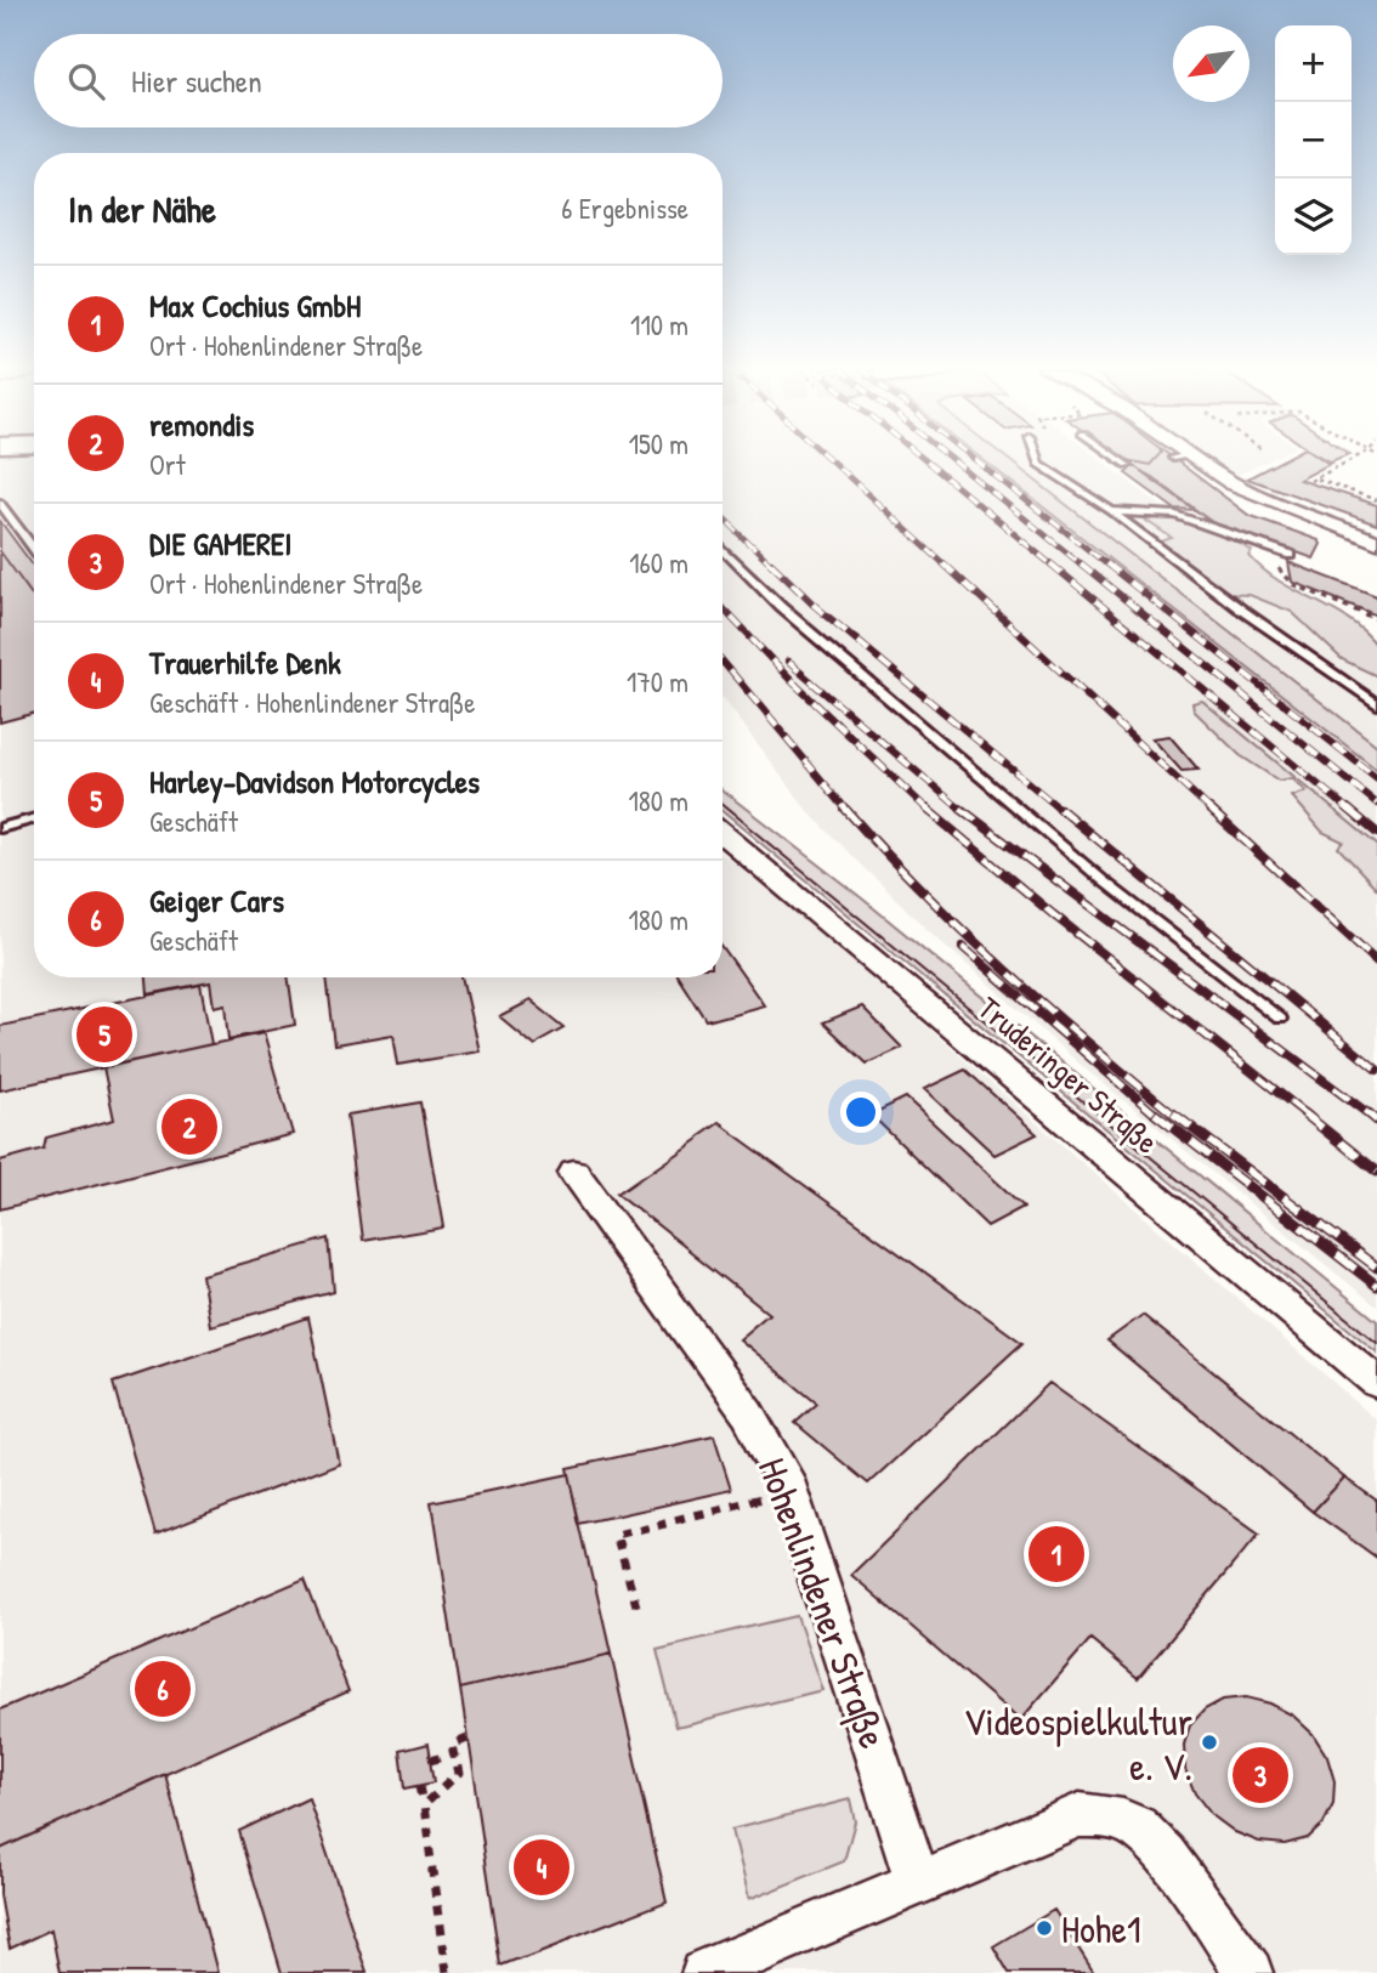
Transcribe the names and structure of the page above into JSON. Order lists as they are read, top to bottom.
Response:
{
  "streets": {
    "street": ["Truderinger Straße", "Hohenlindener Straße"]
  },
  "places": ["Videospielkultur e. V.", "Hohe1"],
  "north": "bottom left",
  "page": {
    "map_buttons": ["+", "−"],
    "search": "Hier suchen",
    "heading": ["In der Nähe", "6 Ergebnisse"],
    "list": [
      {
        "mark": "1",
        "name": "Max Cochius GmbH",
        "note": "Ort · Hohenlindener Straße",
        "value": "110 m"
      },
      {
        "mark": "2",
        "name": "remondis",
        "note": "Ort",
        "value": "150 m"
      },
      {
        "mark": "3",
        "name": "DIE GAMEREI",
        "note": "Ort · Hohenlindener Straße",
        "value": "160 m"
      },
      {
        "mark": "4",
        "name": "Trauerhilfe Denk",
        "note": "Geschäft · Hohenlindener Straße",
        "value": "170 m"
      },
      {
        "mark": "5",
        "name": "Harley-Davidson Motorcycles",
        "note": "Geschäft",
        "value": "180 m"
      },
      {
        "mark": "6",
        "name": "Geiger Cars",
        "note": "Geschäft",
        "value": "180 m"
      }
    ],
    "pins": [
      "5",
      "2",
      "1",
      "6",
      "3",
      "4"
    ]
  }
}
